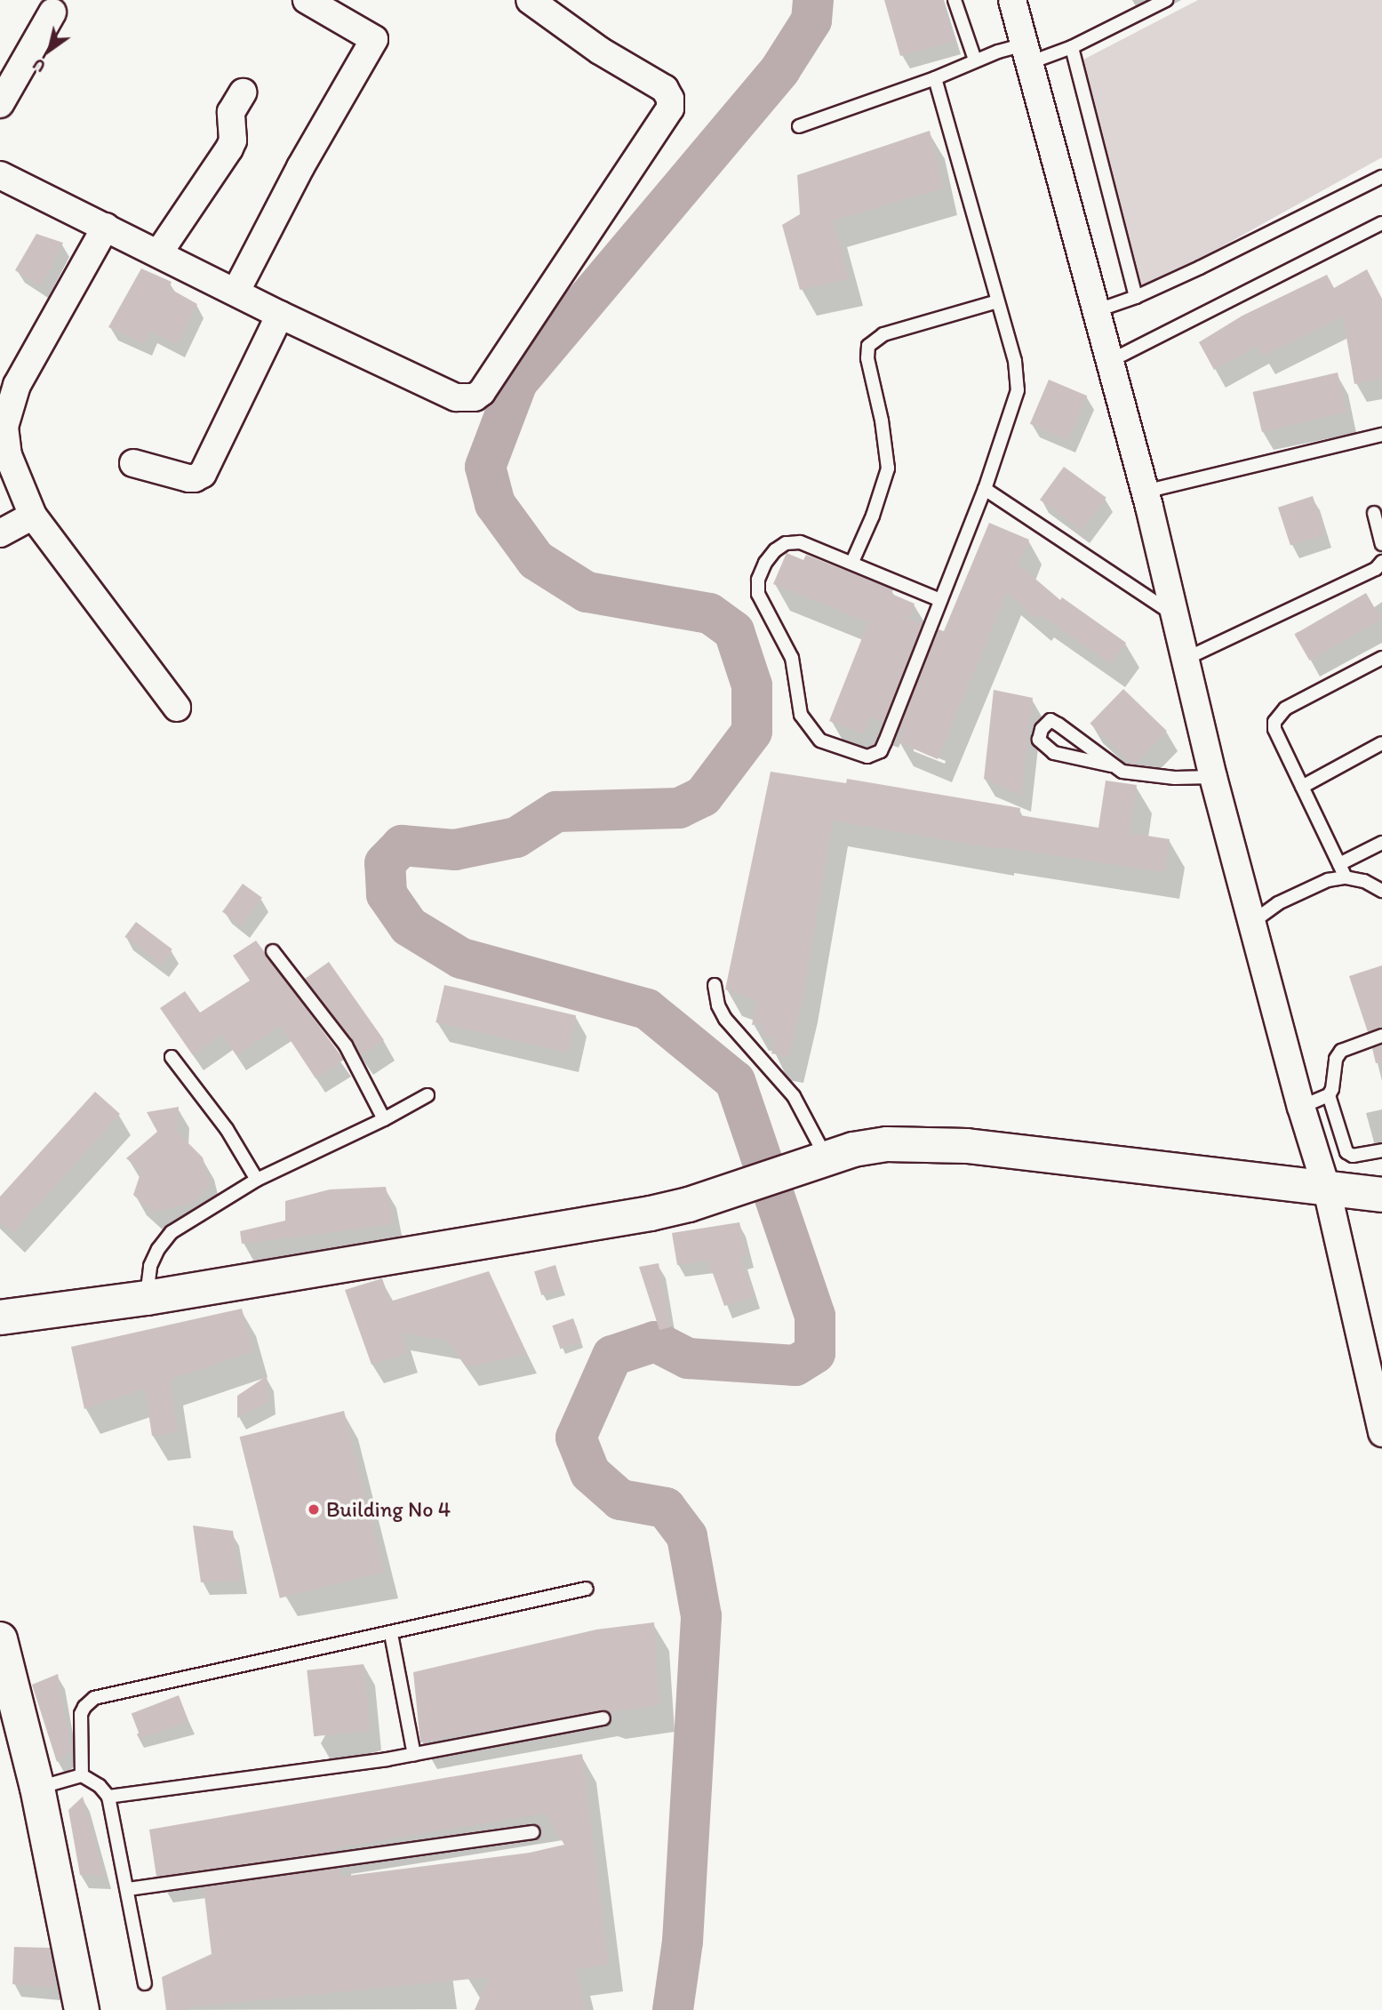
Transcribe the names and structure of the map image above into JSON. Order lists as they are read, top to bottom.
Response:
{
  "places": ["Building No 4"],
  "north": "bottom left"
}
